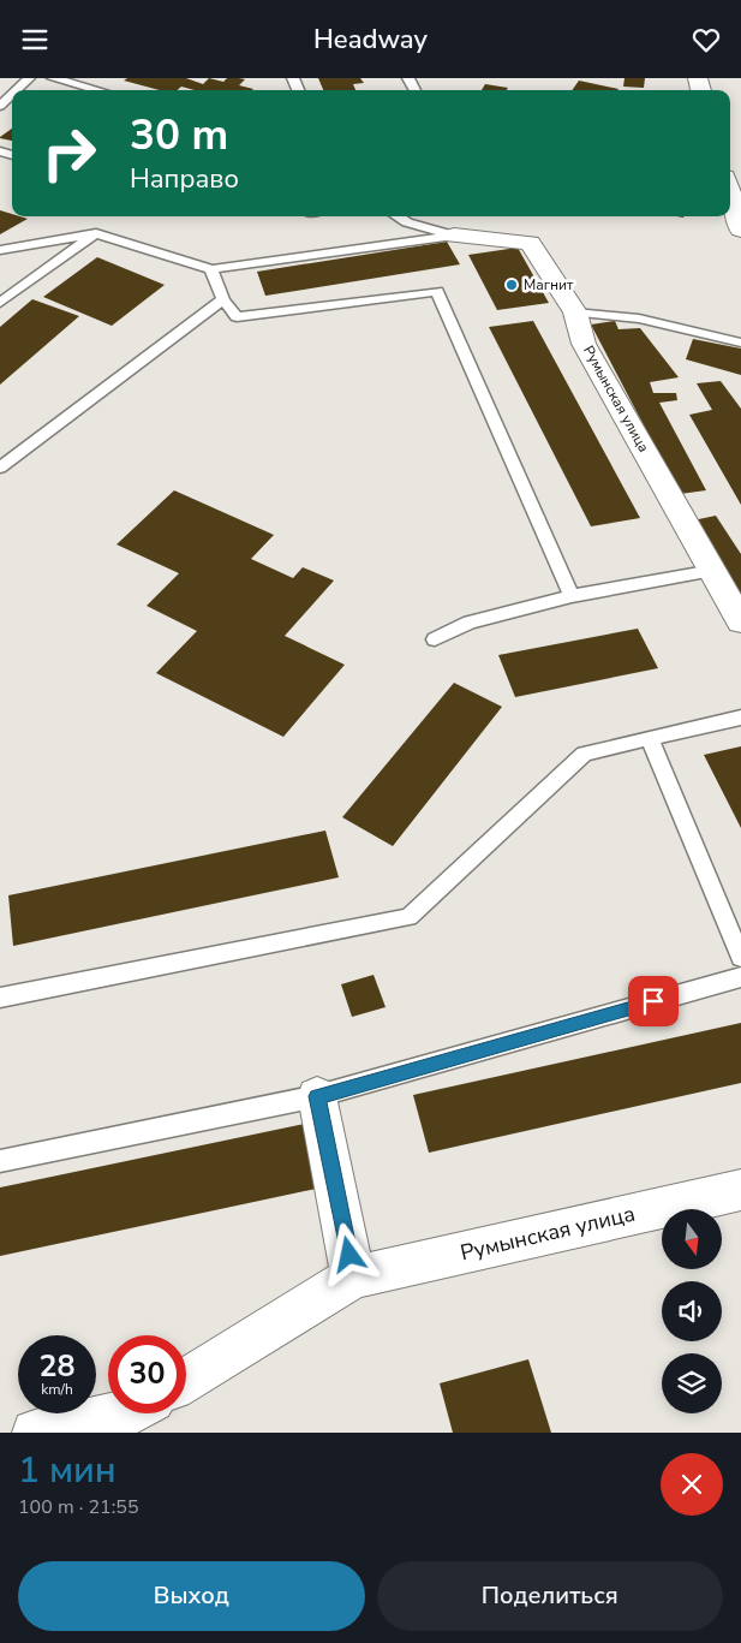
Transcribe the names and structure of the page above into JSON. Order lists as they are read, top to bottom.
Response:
{
  "streets": {
    "street": ["Румынская улица"]
  },
  "places": ["Магнит"],
  "north": "bottom",
  "page": {
    "header": "Headway",
    "turn": ["30 m", "Направо"],
    "speed": "28 km/h",
    "limit": "30",
    "heading": ["1 мин", "100 m · 21:55"],
    "buttons": ["Выход", "Поделиться"]
  }
}
